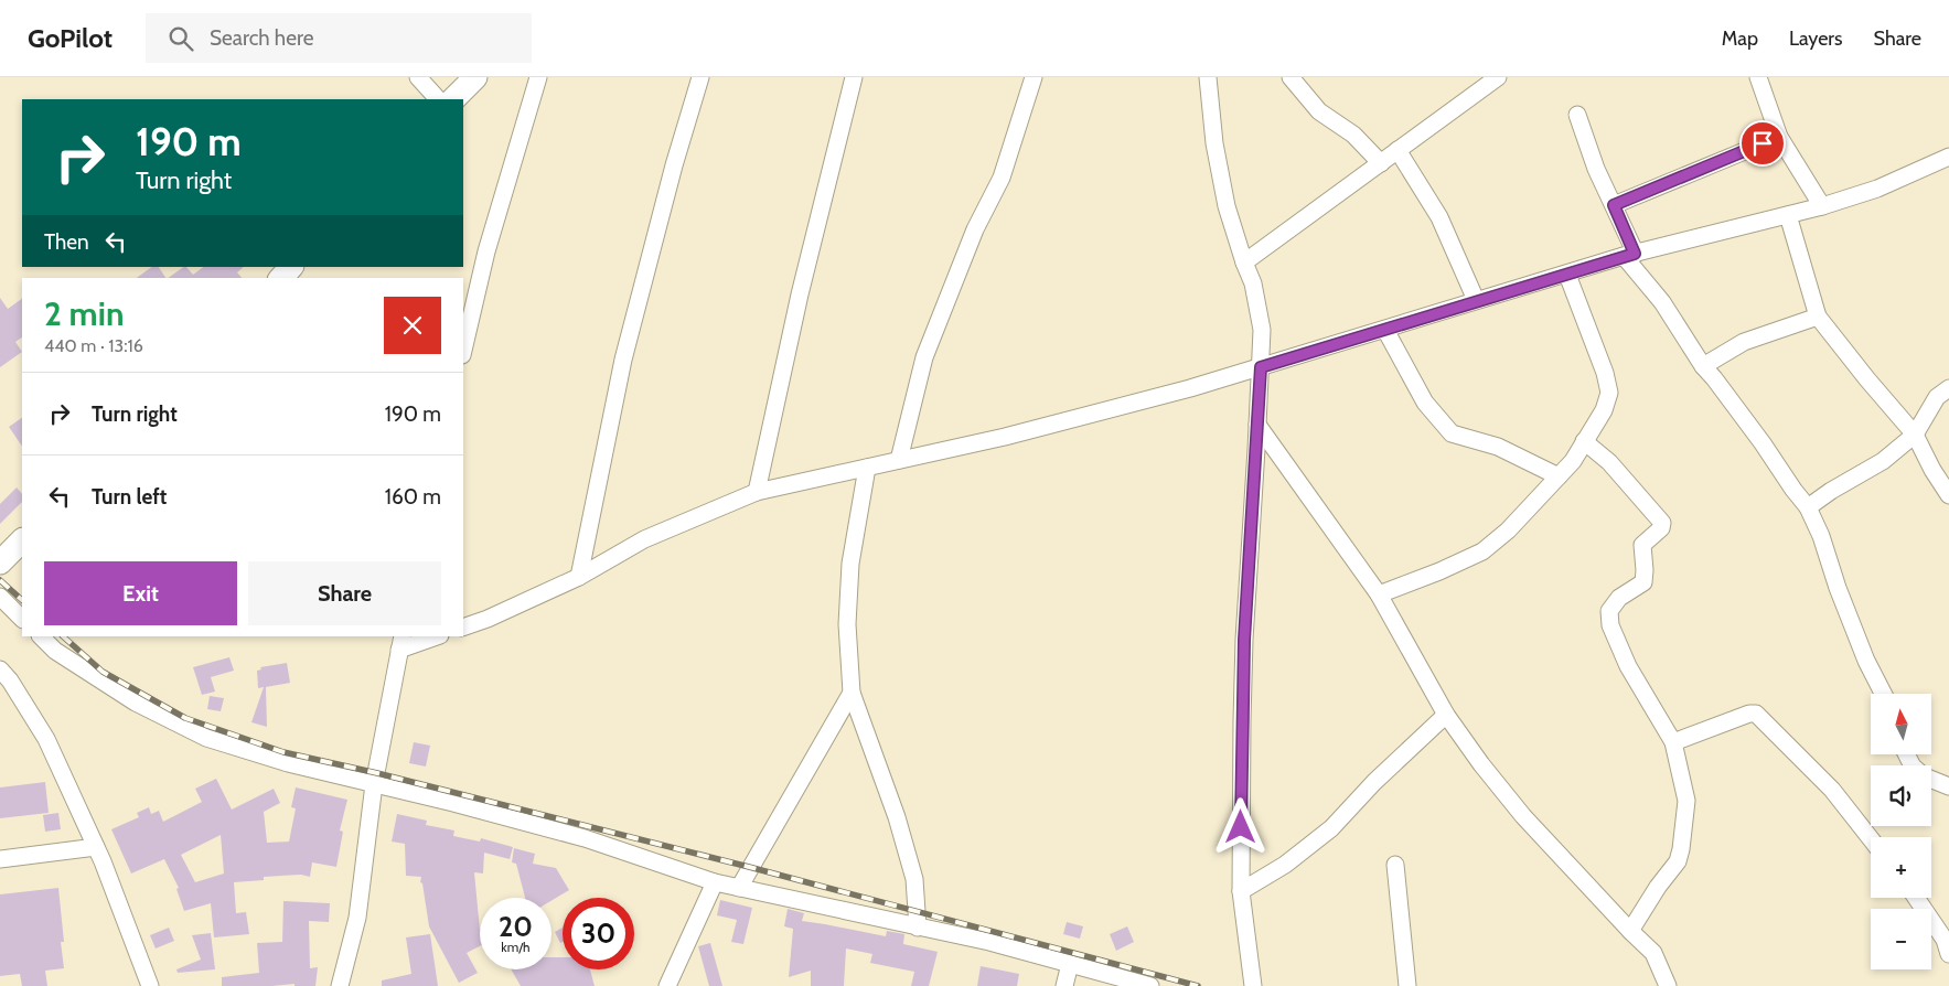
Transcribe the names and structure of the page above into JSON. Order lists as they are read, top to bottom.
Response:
{
  "north": "top",
  "page": {
    "header": "GoPilot",
    "search": "Search here",
    "nav": ["Map", "Layers", "Share"],
    "turn": ["190 m", "Turn right"],
    "then": "Then",
    "heading": ["2 min", "440 m · 13:16"],
    "list": [
      {
        "name": "Turn right",
        "value": "190 m"
      },
      {
        "name": "Turn left",
        "value": "160 m"
      }
    ],
    "buttons": ["Exit", "Share"],
    "map_buttons": ["+", "−"],
    "speed": "20 km/h",
    "limit": "30"
  }
}
